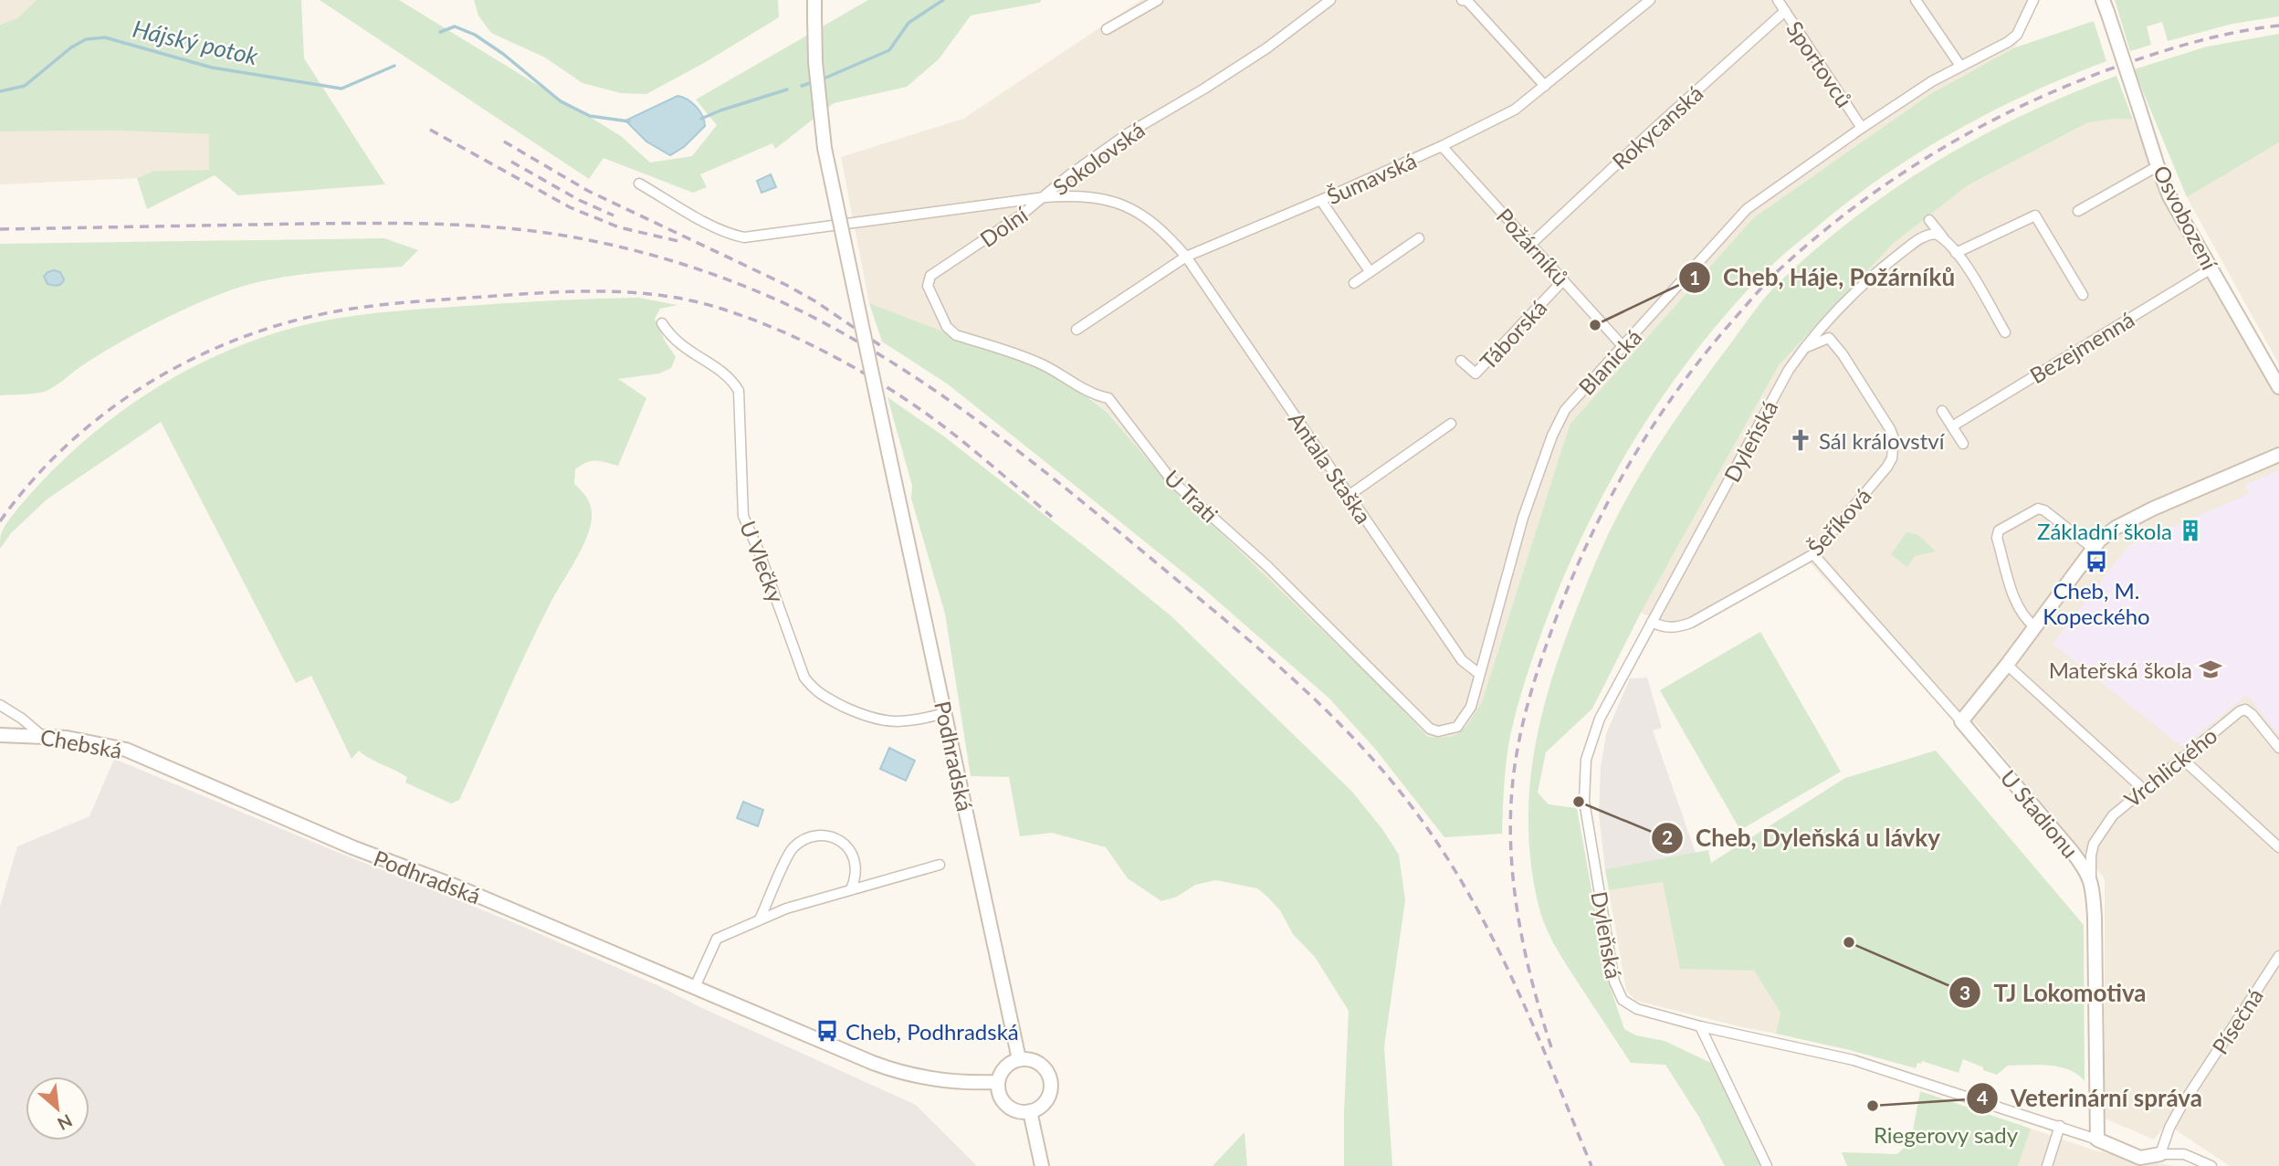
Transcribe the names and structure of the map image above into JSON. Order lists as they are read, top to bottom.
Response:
{
  "streets": {
    "street": [
      "Sportovců",
      "Rokycanská",
      "Sokolovská",
      "Šumavská",
      "Osvobození",
      "Dolní",
      "Požárníků",
      "Táborská",
      "Bezejmenná",
      "Blanická",
      "Dyleňská",
      "Antala Staška",
      "U Trati",
      "Šeříková",
      "U Vlečky",
      "Chebská",
      "Podhradská",
      "Vrchlického",
      "U Stadionu",
      "Písečná"
    ]
  },
  "crossings": [
    ["Sportovců", "Rokycanská"],
    ["Sportovců", "Blanická"],
    ["Rokycanská", "Požárníků"],
    ["Sokolovská", "Dolní"],
    ["Šumavská", "Dolní"],
    ["Šumavská", "Požárníků"],
    ["Šumavská", "Antala Staška"],
    ["Osvobození", "Bezejmenná"],
    ["Dolní", "Antala Staška"],
    ["Dolní", "U Trati"],
    ["Požárníků", "Táborská"],
    ["Požárníků", "Blanická"],
    ["Blanická", "Antala Staška"],
    ["Blanická", "U Trati"],
    ["Dyleňská", "Šeříková"],
    ["Dyleňská", "U Stadionu"],
    ["Dyleňská", "Písečná"],
    ["Šeříková", "U Stadionu"],
    ["U Vlečky", "Podhradská"],
    ["Chebská", "Podhradská"],
    ["Vrchlického", "U Stadionu"]
  ],
  "water": ["Hájský potok"],
  "parks": ["Riegerovy sady"],
  "places": {
    "other": [
      "Cheb, Háje, Požárníků",
      "Cheb, Dyleňská u lávky",
      "TJ Lokomotiva",
      "Veterinární správa"
    ],
    "church": ["Sál království"],
    "building": ["Základní škola"],
    "bus stop": ["Cheb, M. Kopeckého", "Cheb, Podhradská"],
    "school or university": ["Mateřská škola"]
  },
  "north": "bottom right"
}
